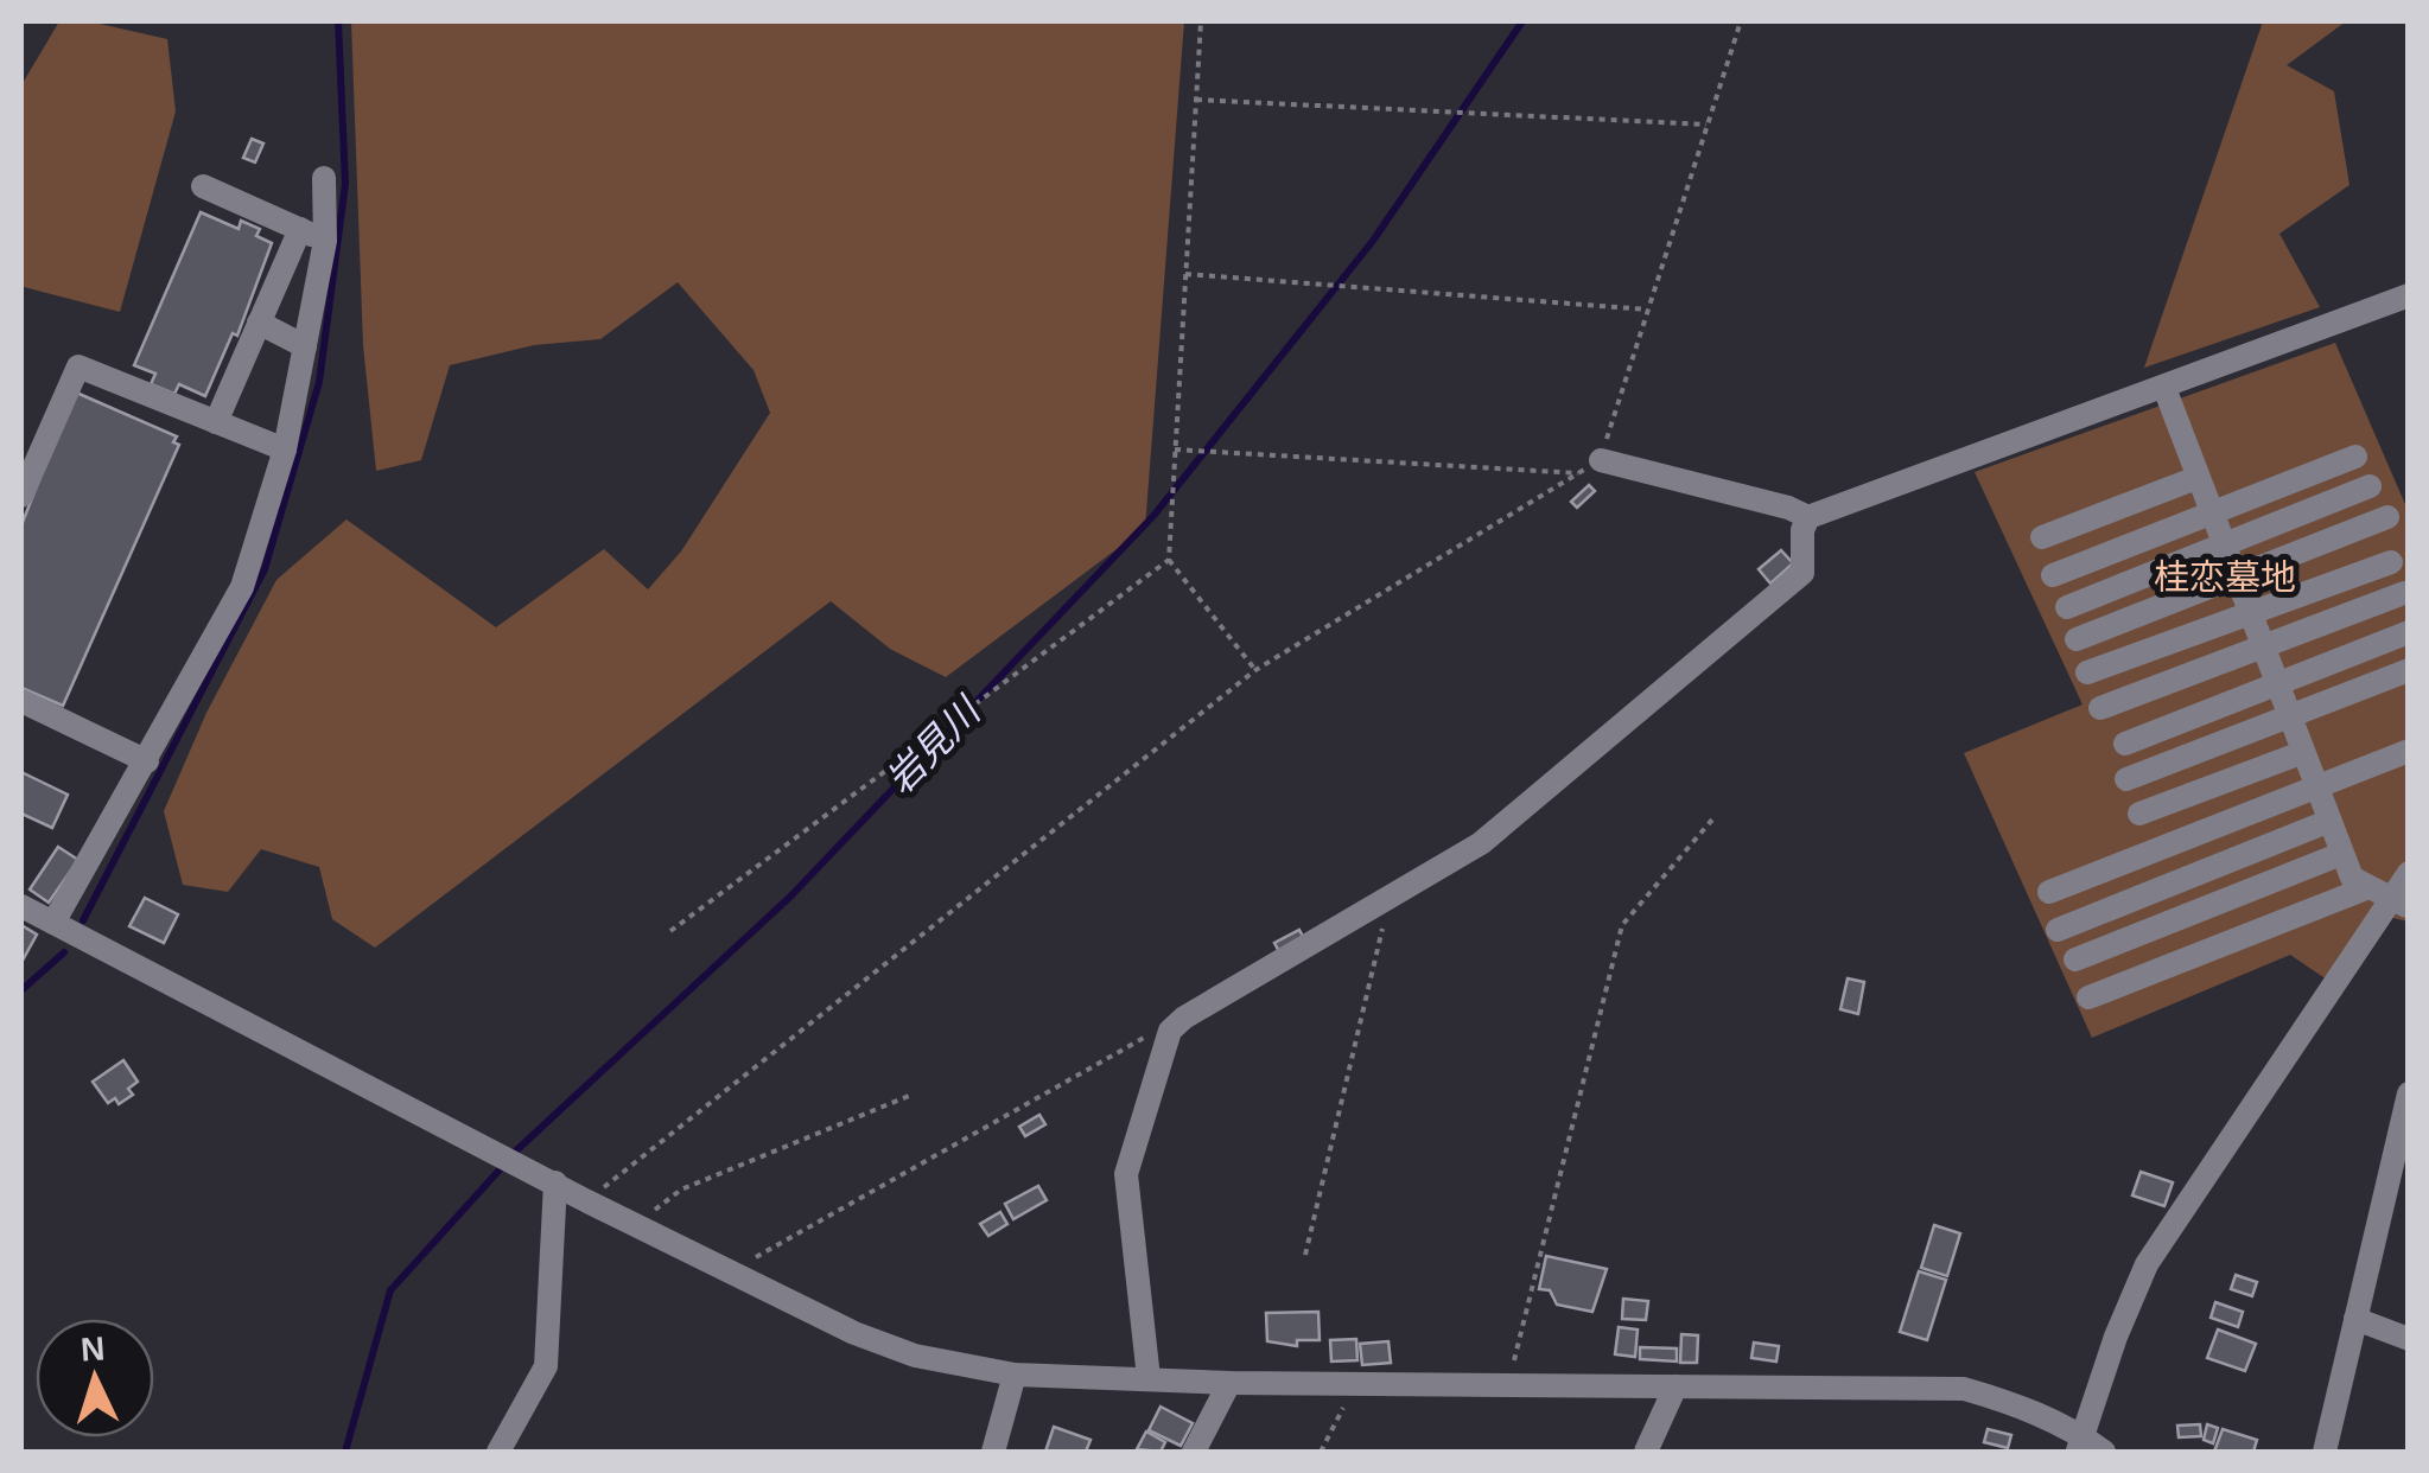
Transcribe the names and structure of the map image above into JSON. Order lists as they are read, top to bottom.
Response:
{
  "water": ["岩見川"],
  "parks": ["桂恋墓地"],
  "north": "top"
}
